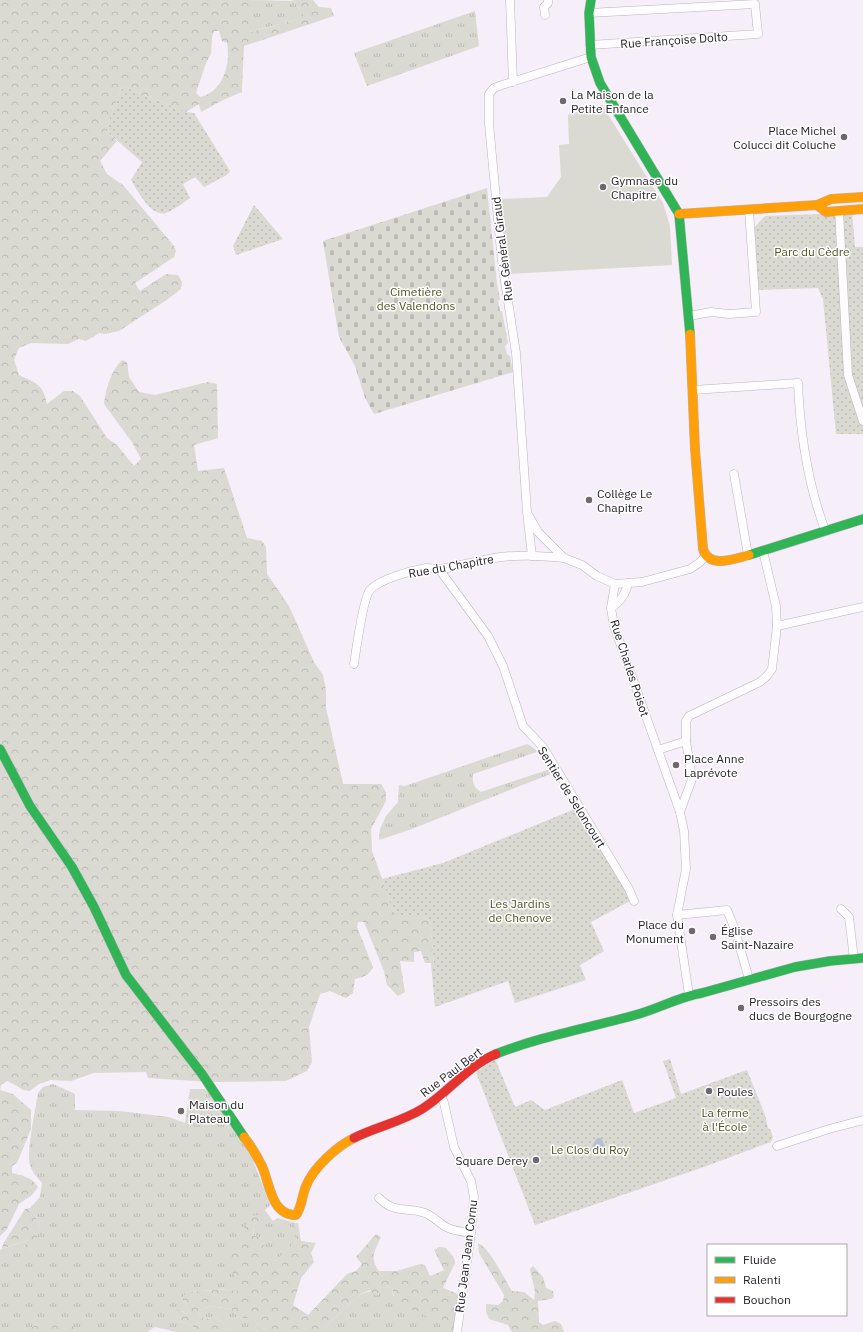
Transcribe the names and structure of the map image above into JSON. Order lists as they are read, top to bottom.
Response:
{
  "streets": {
    "street": [
      "Rue Françoise Dolto",
      "Rue Général Giraud",
      "Rue du Chapitre",
      "Rue Charles Poisot",
      "Sentier de Seloncourt",
      "Rue Paul Bert",
      "Rue Jean Jean Cornu"
    ]
  },
  "crossings": [
    ["Rue Général Giraud", "Rue du Chapitre"],
    ["Rue Général Giraud", "Rue Charles Poisot"],
    ["Rue du Chapitre", "Sentier de Seloncourt"],
    ["Rue Paul Bert", "Rue Jean Jean Cornu"]
  ],
  "parks": [
    "Parc du Cèdre",
    "Cimetière des Valendons",
    "Les Jardins de Chenove",
    "La ferme à l'École",
    "Le Clos du Roy"
  ],
  "places": [
    "La Maison de la Petite Enfance",
    "Place Michel Colucci dit Coluche",
    "Gymnase du Chapitre",
    "Collège Le Chapitre",
    "Place Anne Laprévote",
    "Place du Monument",
    "Église Saint-Nazaire",
    "Pressoirs des ducs de Bourgogne",
    "Poules",
    "Maison du Plateau",
    "Square Derey"
  ],
  "legend": ["Fluide", "Ralenti", "Bouchon"]
}
